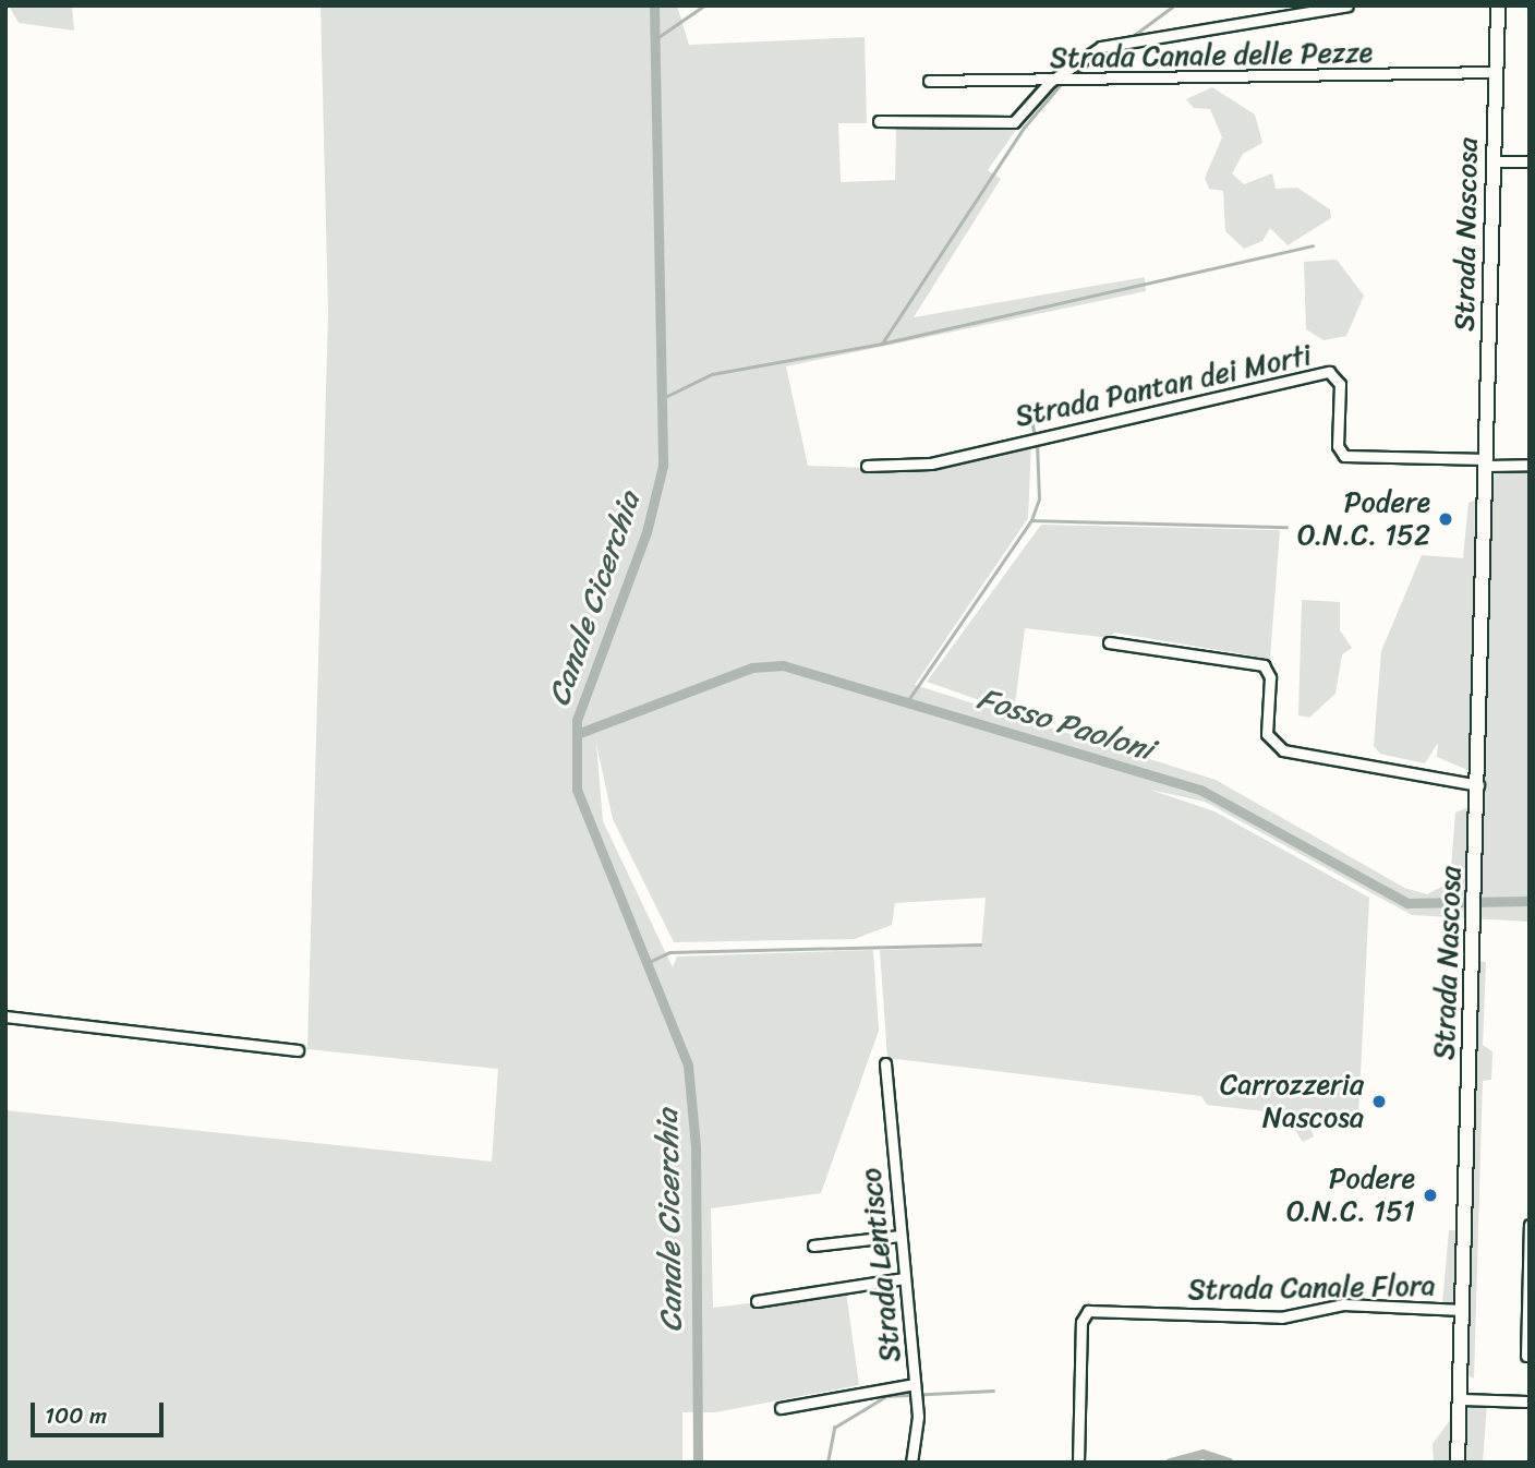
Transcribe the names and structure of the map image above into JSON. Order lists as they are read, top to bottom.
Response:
{
  "streets": {
    "street": [
      "Strada Canale delle Pezze",
      "Strada Nascosa",
      "Strada Pantan dei Morti",
      "Strada Lentisco",
      "Strada Canale Flora"
    ]
  },
  "crossings": [
    ["Strada Canale delle Pezze", "Strada Nascosa"],
    ["Strada Nascosa", "Strada Pantan dei Morti"],
    ["Strada Nascosa", "Strada Canale Flora"]
  ],
  "water": ["Canale Cicerchia", "Fosso Paoloni"],
  "places": ["Podere O.N.C. 152", "Carrozzeria Nascosa", "Podere O.N.C. 151"],
  "scale_bar": "100 m"
}
